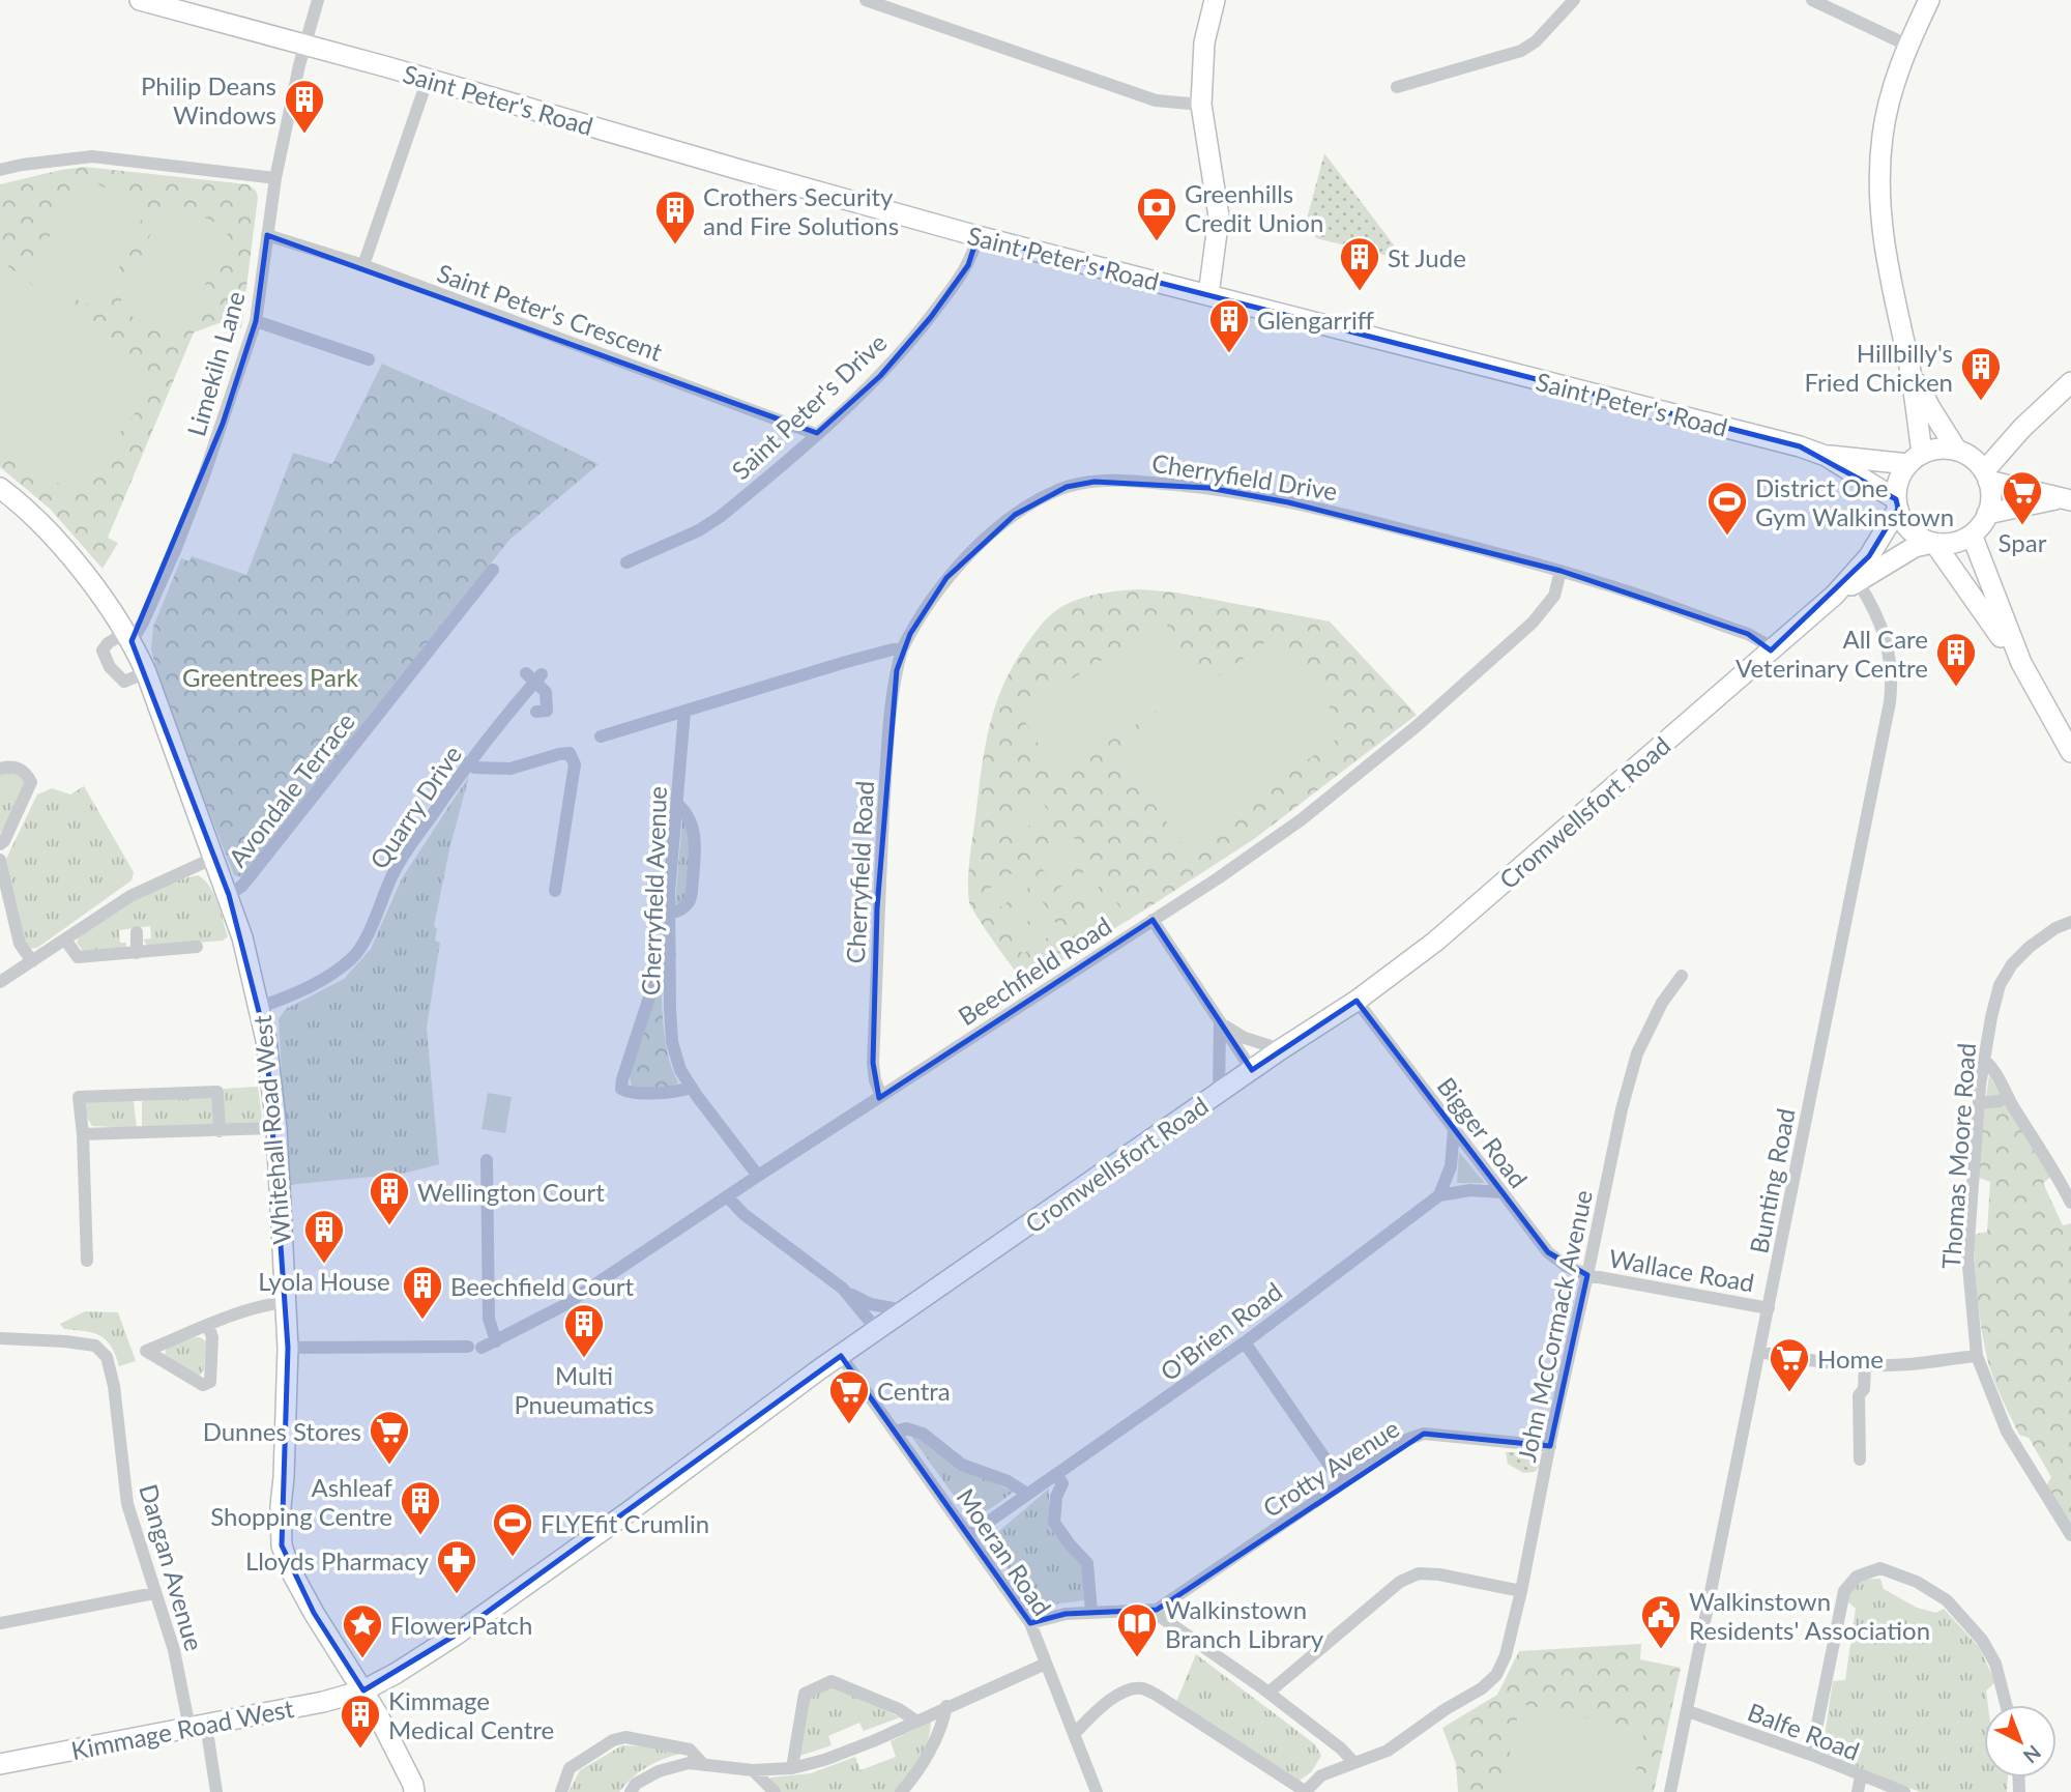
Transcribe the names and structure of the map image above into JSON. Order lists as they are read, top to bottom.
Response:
{
  "streets": {
    "main road": [
      "Saint Peter's Road",
      "Cromwellsfort Road",
      "Whitehall Road West",
      "Kimmage Road West"
    ],
    "street": [
      "Saint Peter's Crescent",
      "Limekiln Lane",
      "Saint Peter's Drive",
      "Cherryfield Drive",
      "Avondale Terrace",
      "Quarry Drive",
      "Cherryfield Road",
      "Cherryfield Avenue",
      "Beechfield Road",
      "Bigger Road",
      "Thomas Moore Road",
      "Bunting Road",
      "Wallace Road",
      "John McCormack Avenue",
      "O'Brien Road",
      "Crotty Avenue",
      "Moeran Road",
      "Dangan Avenue",
      "Balfe Road"
    ]
  },
  "crossings": [
    ["Saint Peter's Road", "Limekiln Lane"],
    ["Saint Peter's Road", "Saint Peter's Drive"],
    ["Saint Peter's Road", "Cromwellsfort Road"],
    ["Saint Peter's Crescent", "Limekiln Lane"],
    ["Saint Peter's Crescent", "Saint Peter's Drive"],
    ["Limekiln Lane", "Whitehall Road West"],
    ["Cherryfield Drive", "Cromwellsfort Road"],
    ["Cherryfield Drive", "Cherryfield Road"],
    ["Cherryfield Drive", "Beechfield Road"],
    ["Avondale Terrace", "Whitehall Road West"],
    ["Quarry Drive", "Whitehall Road West"],
    ["Cromwellsfort Road", "Whitehall Road West"],
    ["Cromwellsfort Road", "Bigger Road"],
    ["Cromwellsfort Road", "Bunting Road"],
    ["Cromwellsfort Road", "Moeran Road"],
    ["Cromwellsfort Road", "Kimmage Road West"],
    ["Cherryfield Road", "Beechfield Road"],
    ["Cherryfield Avenue", "Beechfield Road"],
    ["Beechfield Road", "Whitehall Road West"],
    ["Whitehall Road West", "Kimmage Road West"],
    ["Bigger Road", "Wallace Road"],
    ["Bigger Road", "John McCormack Avenue"],
    ["Bunting Road", "Wallace Road"],
    ["Bunting Road", "Balfe Road"],
    ["Wallace Road", "John McCormack Avenue"],
    ["John McCormack Avenue", "Crotty Avenue"],
    ["O'Brien Road", "Moeran Road"],
    ["Dangan Avenue", "Kimmage Road West"]
  ],
  "parks": ["Greentrees Park"],
  "places": {
    "building": [
      "Philip Deans Windows",
      "Crothers Security and Fire Solutions",
      "St Jude",
      "Glengarriff",
      "Hillbilly's Fried Chicken",
      "All Care Veterinary Centre",
      "Wellington Court",
      "Lyola House",
      "Beechfield Court",
      "Multi Pnueumatics",
      "Ashleaf Shopping Centre",
      "Kimmage Medical Centre"
    ],
    "bank": ["Greenhills Credit Union"],
    "supermarket": [
      "Spar",
      "Home",
      "Centra",
      "Dunnes Stores"
    ],
    "sports": ["District One Gym Walkinstown", "FLYEfit Crumlin"],
    "pharmacy": ["Lloyds Pharmacy"],
    "public building": ["Walkinstown Residents' Association"],
    "library": ["Walkinstown Branch Library"],
    "place": ["Flower Patch"]
  },
  "north": "bottom right"
}
